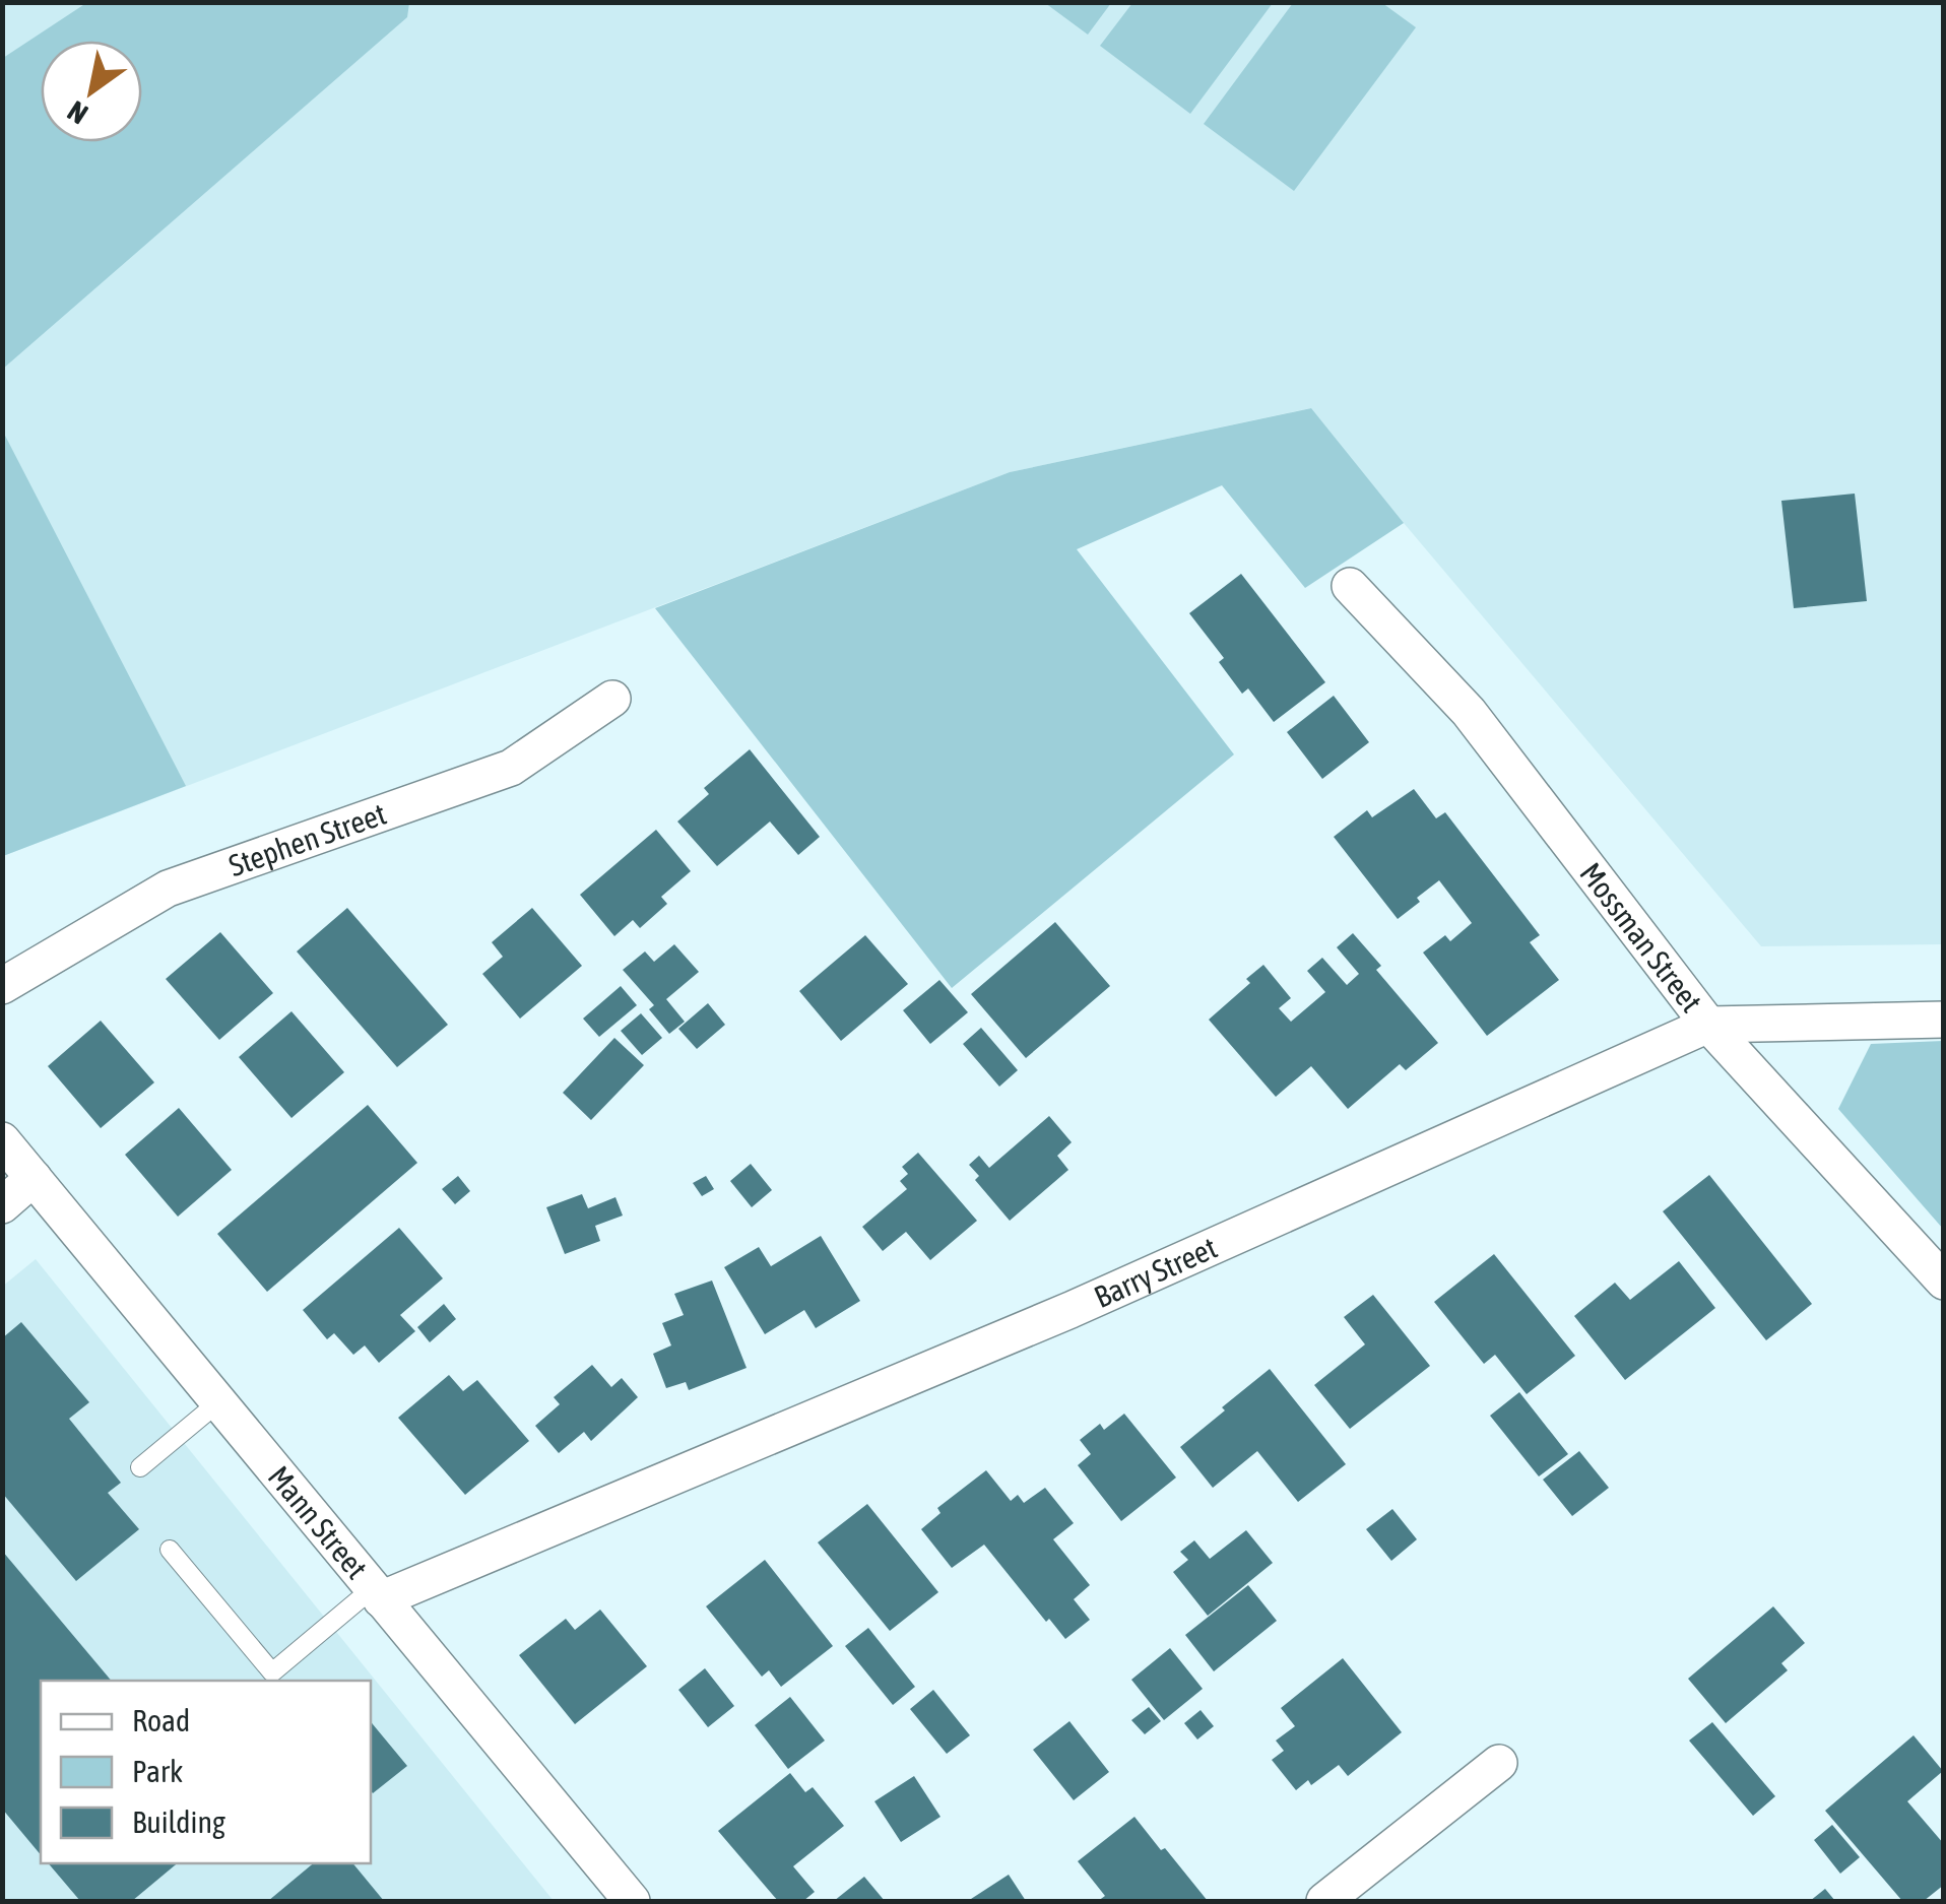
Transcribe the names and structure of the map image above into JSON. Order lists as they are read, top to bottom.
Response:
{
  "streets": {
    "street": [
      "Stephen Street",
      "Mossman Street",
      "Barry Street",
      "Mann Street"
    ]
  },
  "crossings": [
    ["Mossman Street", "Barry Street"],
    ["Barry Street", "Mann Street"]
  ],
  "legend": ["Road", "Park", "Building"],
  "north": "bottom left"
}
